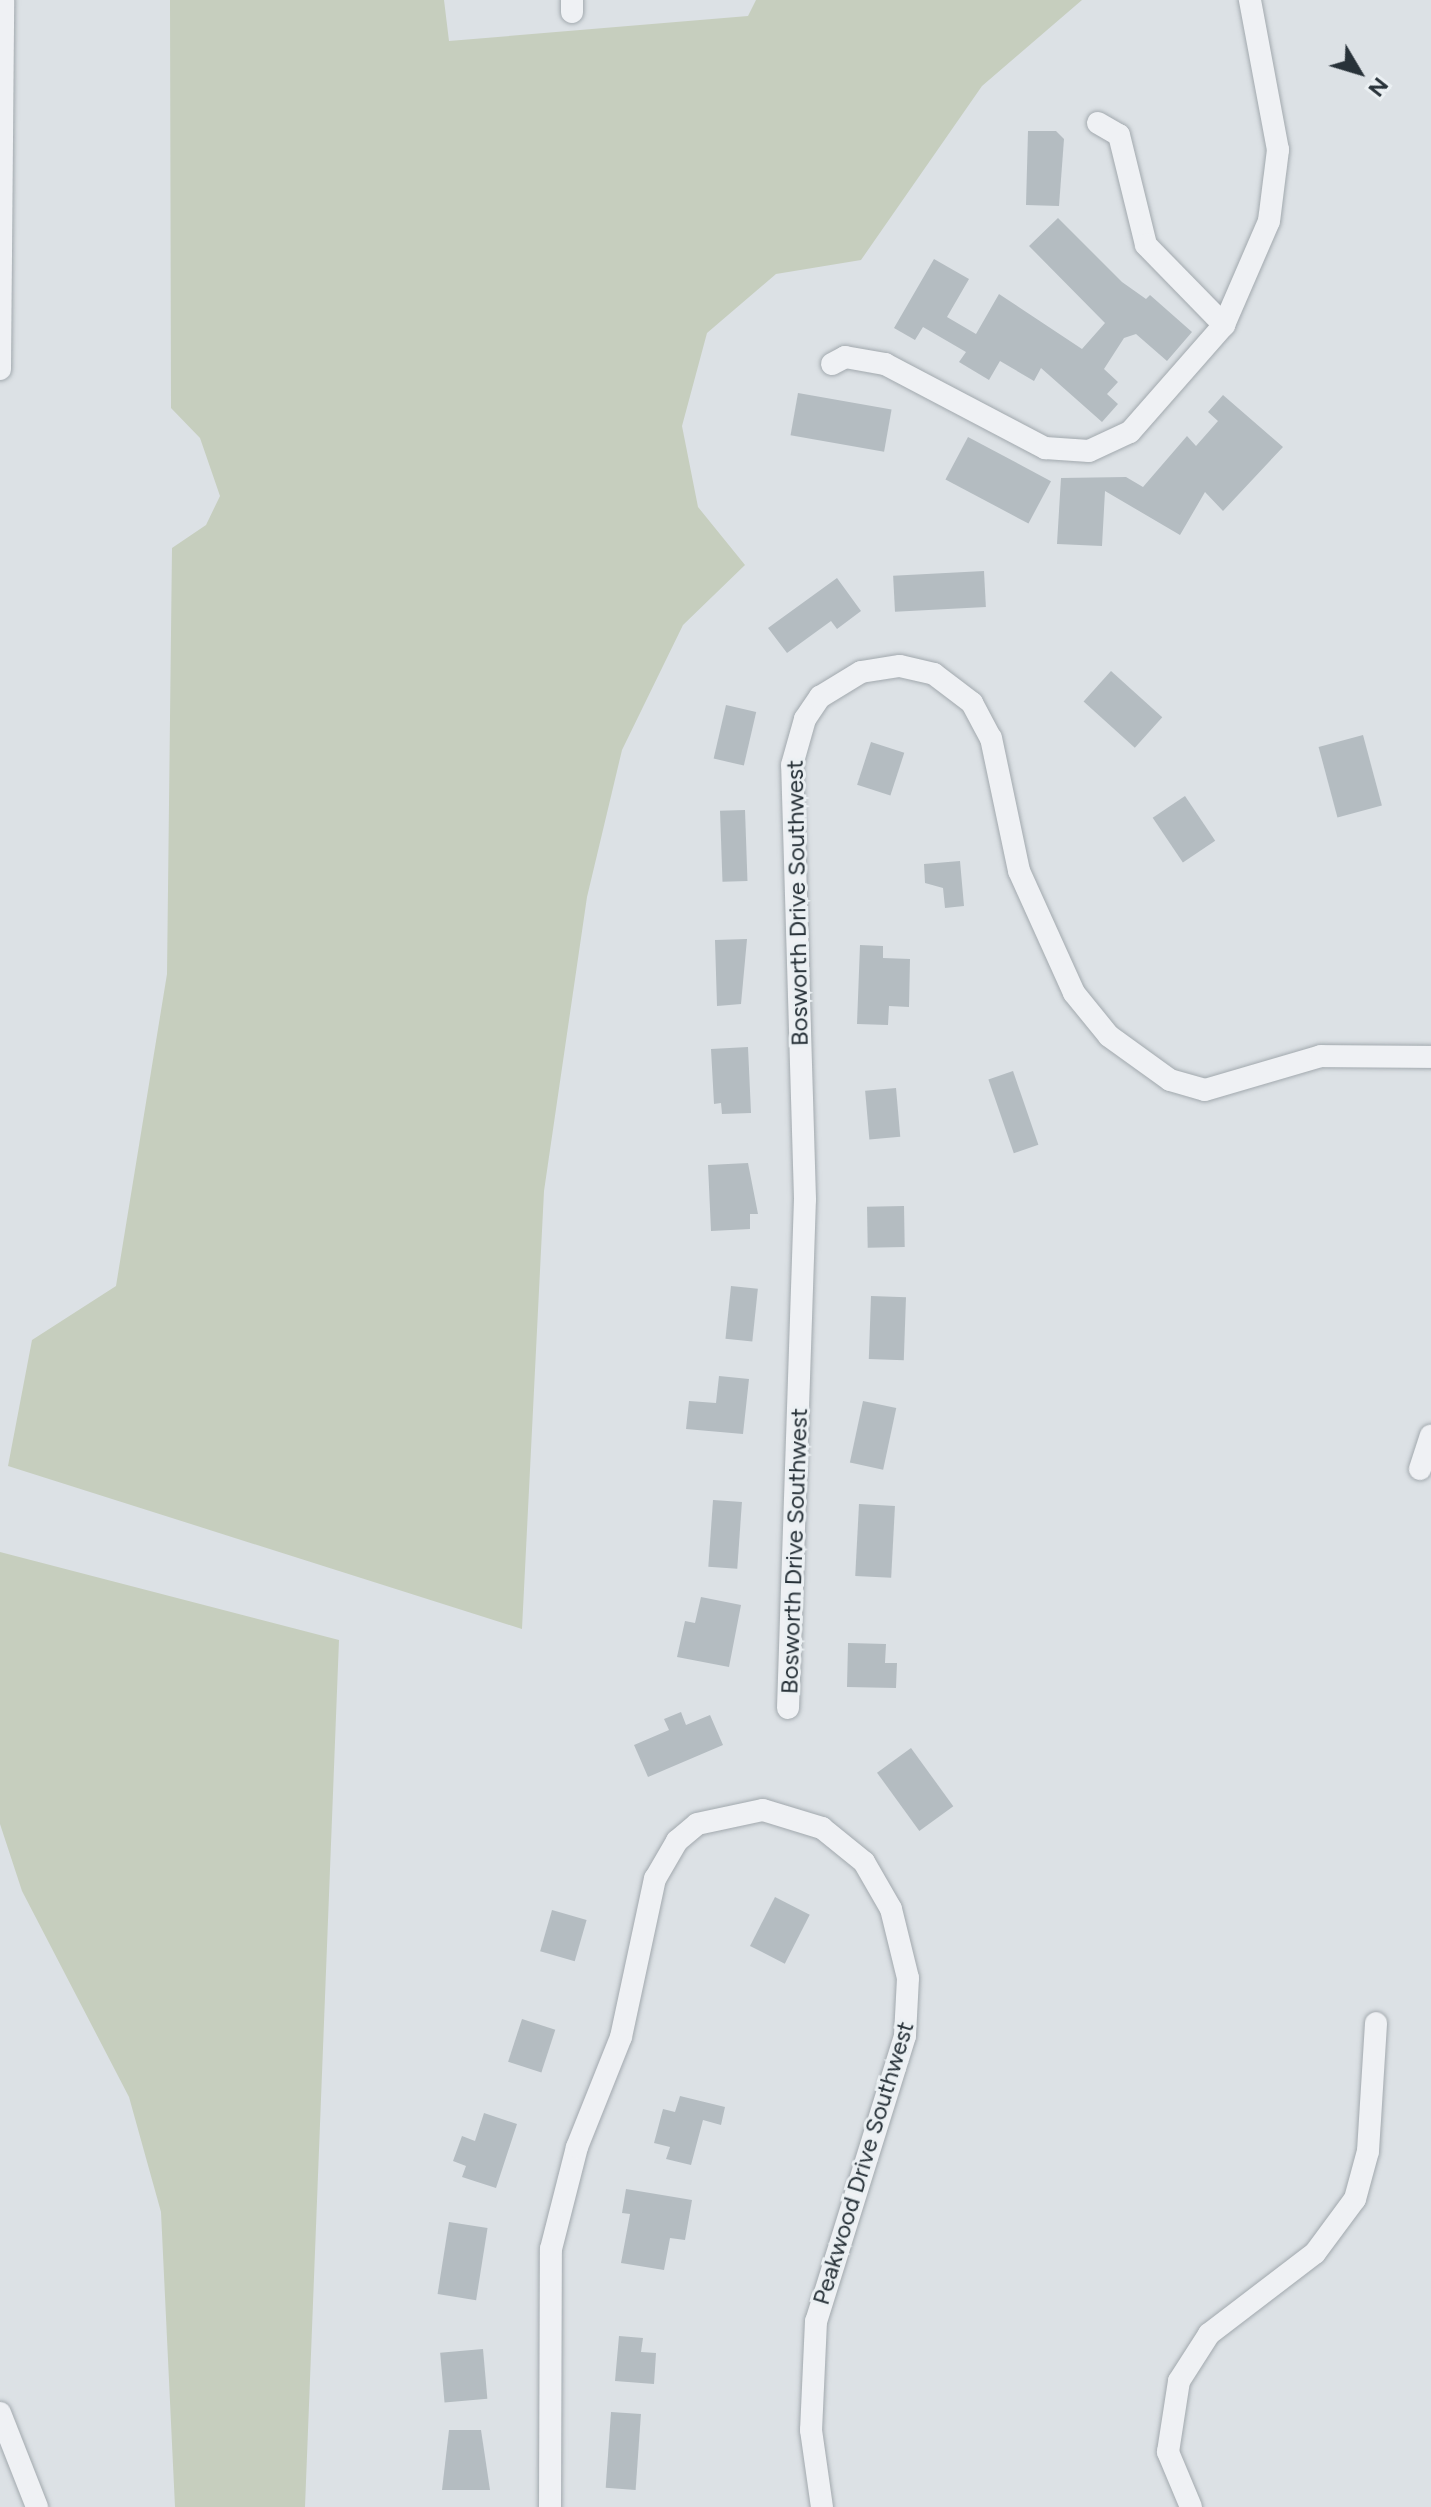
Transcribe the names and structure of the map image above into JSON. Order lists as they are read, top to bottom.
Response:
{
  "streets": {
    "street": ["Bosworth Drive Southwest", "Peakwood Drive Southwest"]
  },
  "north": "bottom right"
}
